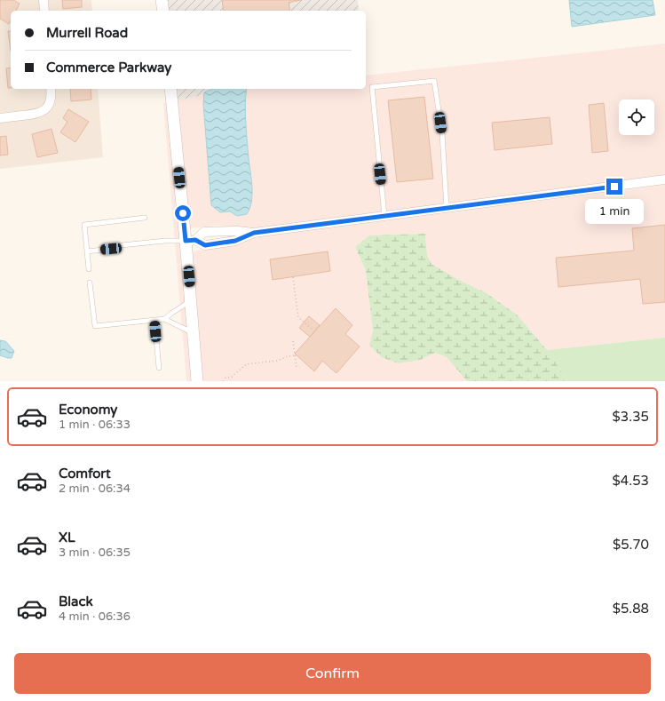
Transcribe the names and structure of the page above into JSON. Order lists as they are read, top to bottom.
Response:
{
  "page": {
    "banner": ["Murrell Road", "Commerce Parkway"],
    "bubble": "1 min",
    "list": [
      {
        "name": "Economy",
        "note": "1 min · 06:33",
        "value": "$3.35"
      },
      {
        "name": "Comfort",
        "note": "2 min · 06:34",
        "value": "$4.53"
      },
      {
        "name": "XL",
        "note": "3 min · 06:35",
        "value": "$5.70"
      },
      {
        "name": "Black",
        "note": "4 min · 06:36",
        "value": "$5.88"
      }
    ],
    "buttons": "Confirm"
  }
}
